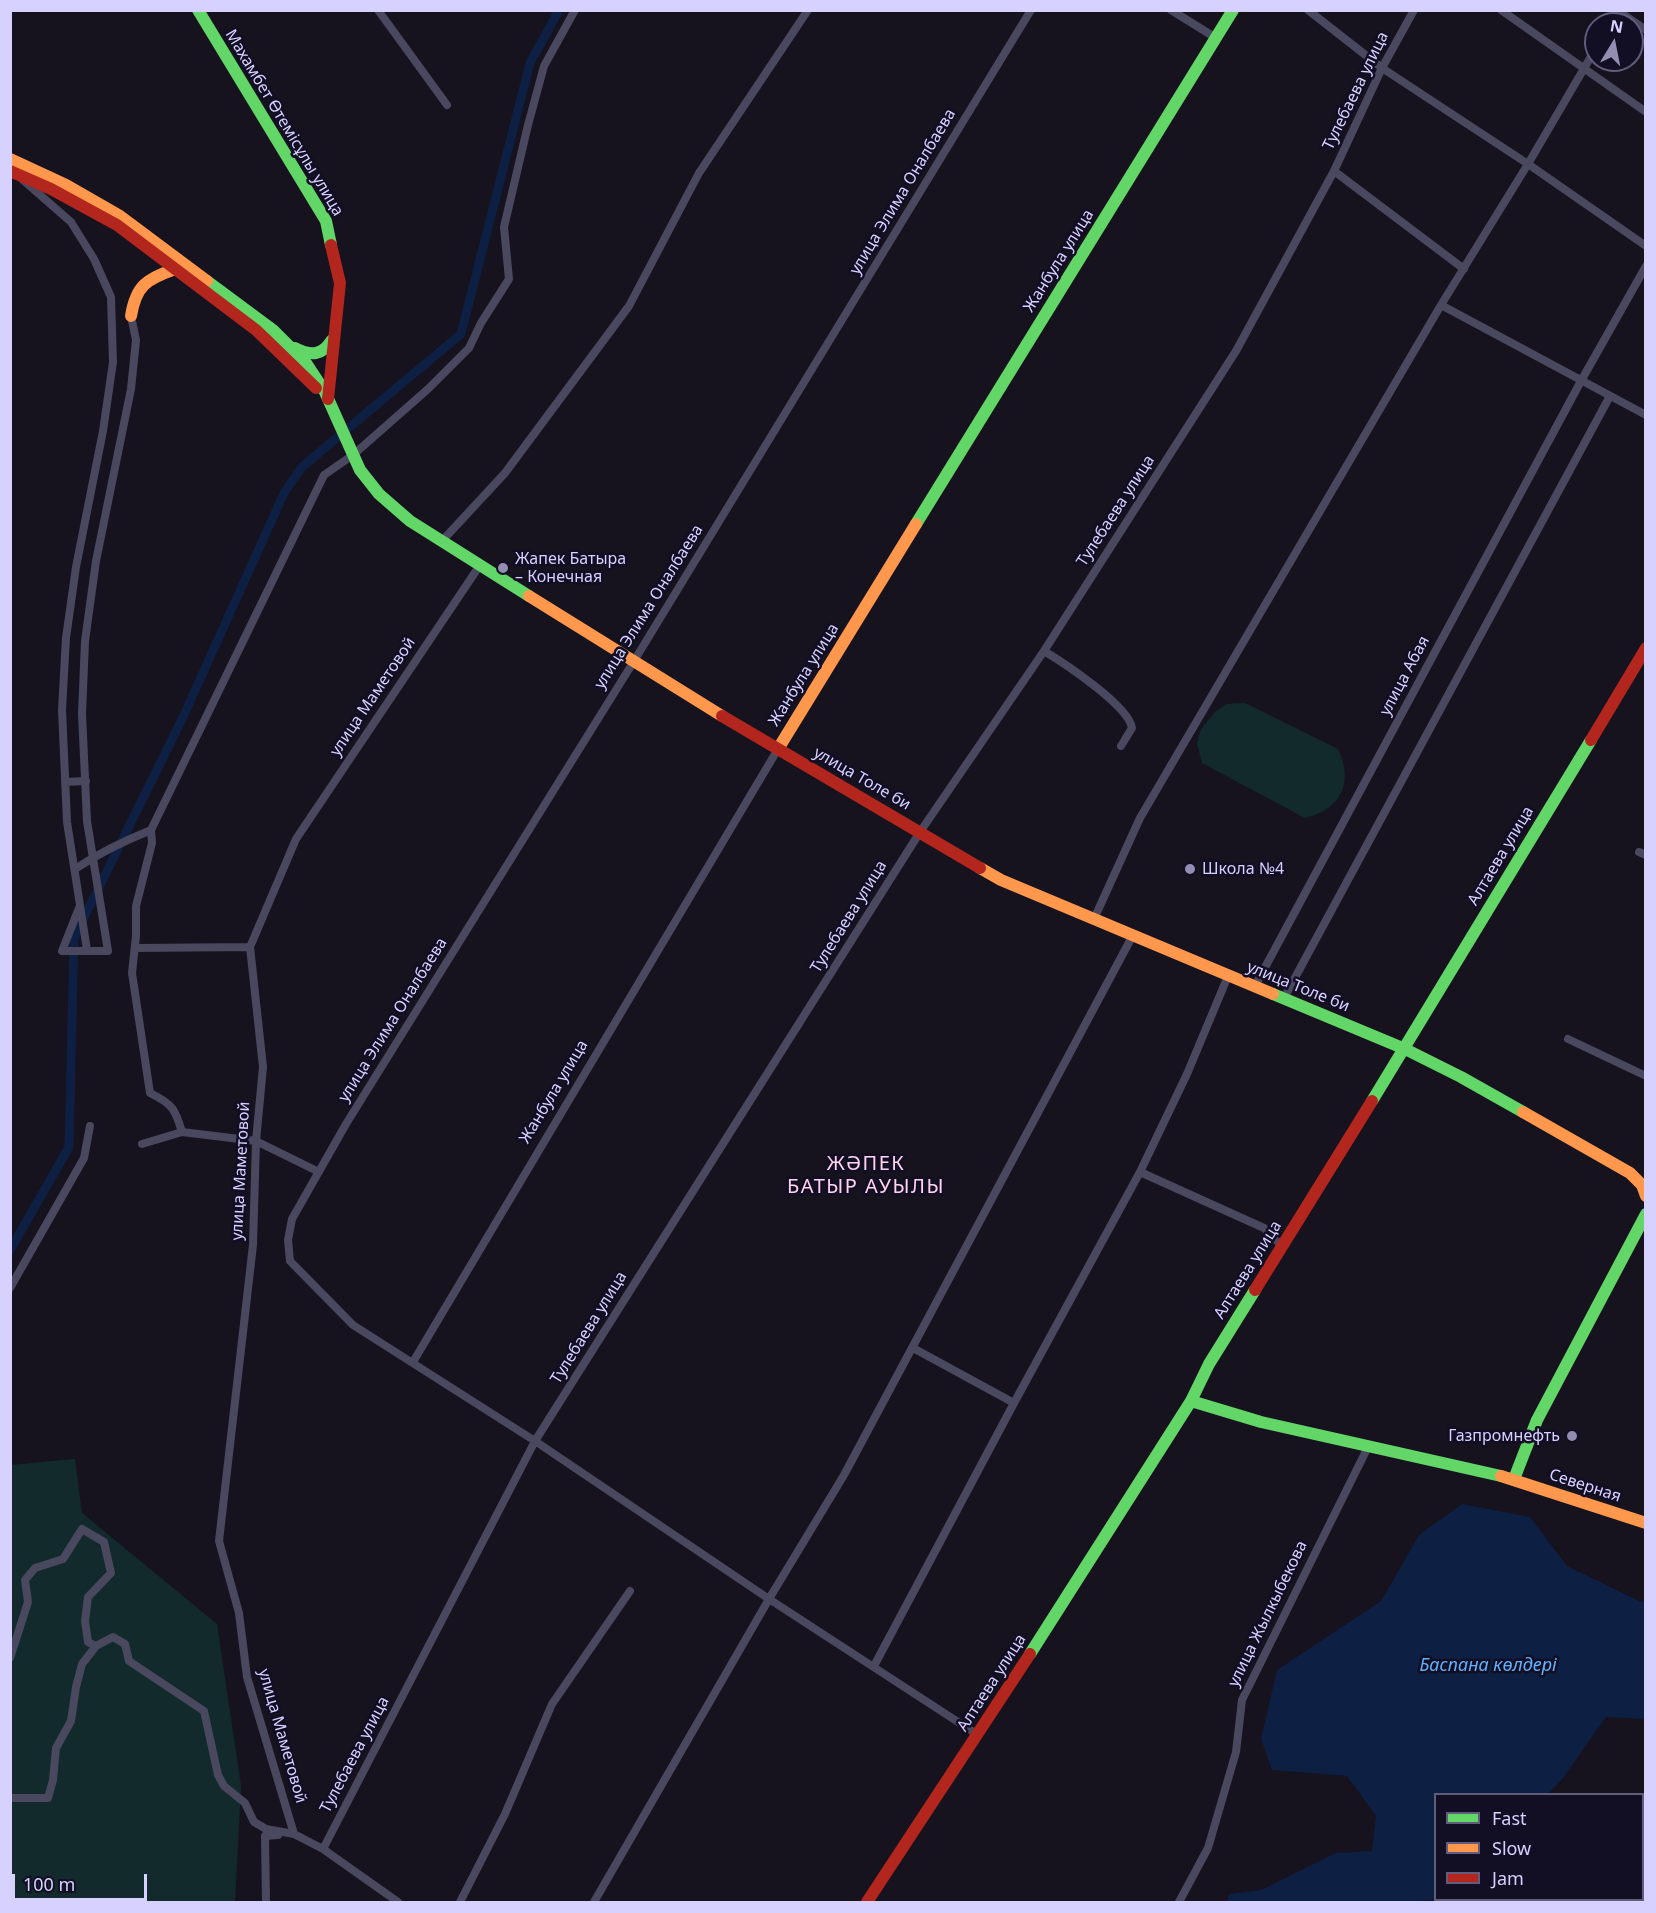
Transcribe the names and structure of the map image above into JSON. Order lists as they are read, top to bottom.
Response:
{
  "streets": {
    "main road": [
      "Махамбет Өтемісұлы улица",
      "Жанбула улица",
      "улица Толе би",
      "Алтаева улица",
      "Северная"
    ],
    "street": [
      "Тулебаева улица",
      "улица Элима Оналбаева",
      "улица Абая",
      "улица Маметовой",
      "улица Жылкыбекова"
    ]
  },
  "crossings": [
    ["Тулебаева улица", "улица Толе би"],
    ["Махамбет Өтемісұлы улица", "улица Толе би"],
    ["улица Элима Оналбаева", "Жанбула улица"],
    ["улица Элима Оналбаева", "улица Толе би"],
    ["Жанбула улица", "улица Толе би"],
    ["улица Абая", "улица Толе би"],
    ["улица Маметовой", "улица Толе би"],
    ["улица Толе би", "Алтаева улица"],
    ["Алтаева улица", "Северная"],
    ["Северная", "улица Жылкыбекова"]
  ],
  "districts": ["ЖӘПЕК БАТЫР АУЫЛЫ"],
  "water": ["Баспана көлдері"],
  "places": ["Жапек Батыра – Конечная", "Школа №4", "Газпромнефть"],
  "legend": ["Fast", "Slow", "Jam"],
  "scale_bar": "100 m",
  "north": "top"
}
